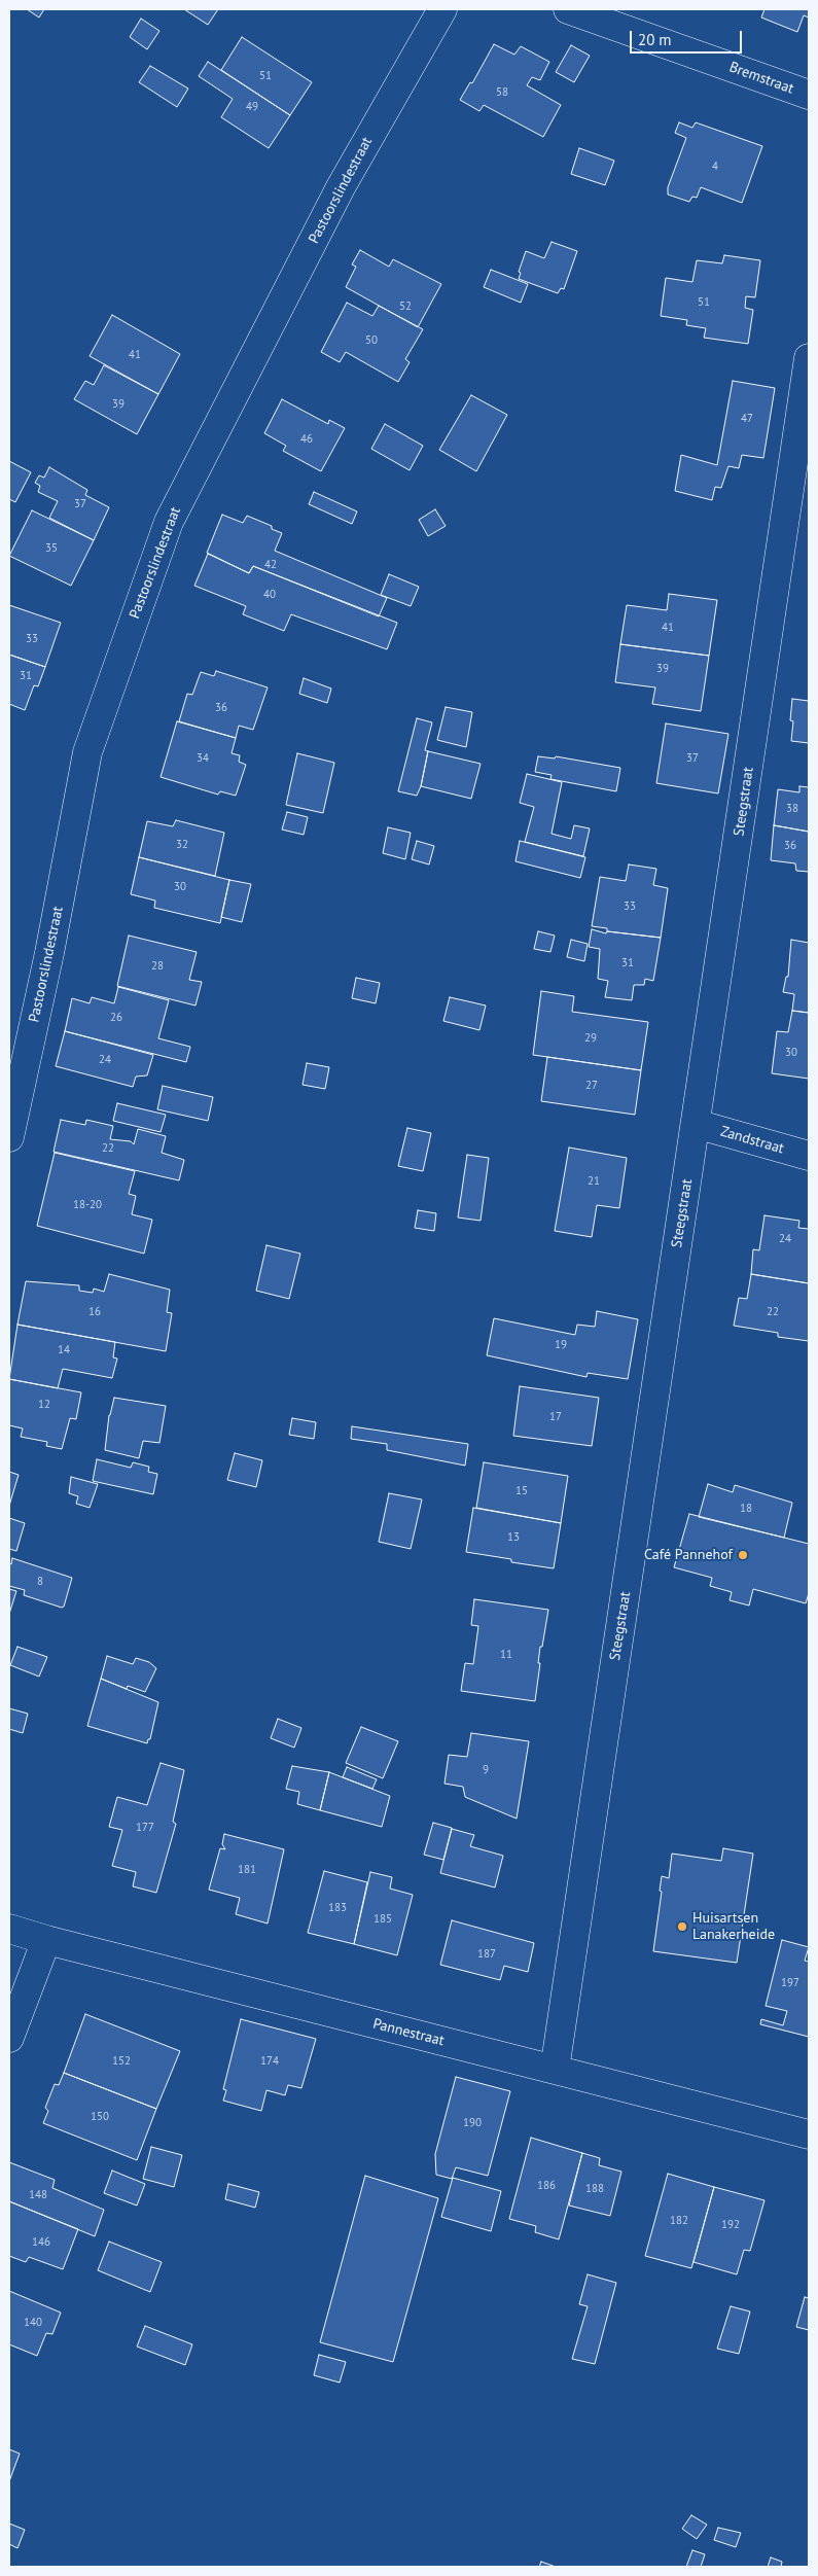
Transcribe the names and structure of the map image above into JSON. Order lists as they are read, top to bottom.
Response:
{
  "streets": {
    "street": [
      "Bremstraat",
      "Pastoorslindestraat",
      "Steegstraat",
      "Zandstraat",
      "Pannestraat"
    ]
  },
  "crossings": [
    ["Steegstraat", "Zandstraat"],
    ["Steegstraat", "Pannestraat"]
  ],
  "places": ["Café Pannehof", "Huisartsen Lanakerheide"],
  "house_numbers": [
    "51",
    "58",
    "49",
    "4",
    "51",
    "52",
    "50",
    "41",
    "39",
    "47",
    "46",
    "37",
    "35",
    "42",
    "40",
    "41",
    "33",
    "39",
    "31",
    "36",
    "34",
    "37",
    "38",
    "32",
    "36",
    "30",
    "33",
    "31",
    "28",
    "26",
    "29",
    "30",
    "24",
    "27",
    "22",
    "21",
    "18-20",
    "24",
    "16",
    "22",
    "19",
    "14",
    "12",
    "17",
    "15",
    "18",
    "13",
    "8",
    "11",
    "9",
    "177",
    "181",
    "183",
    "185",
    "187",
    "197",
    "152",
    "174",
    "150",
    "190",
    "186",
    "188",
    "148",
    "182",
    "192",
    "146",
    "140"
  ],
  "scale_bar": "20 m"
}
